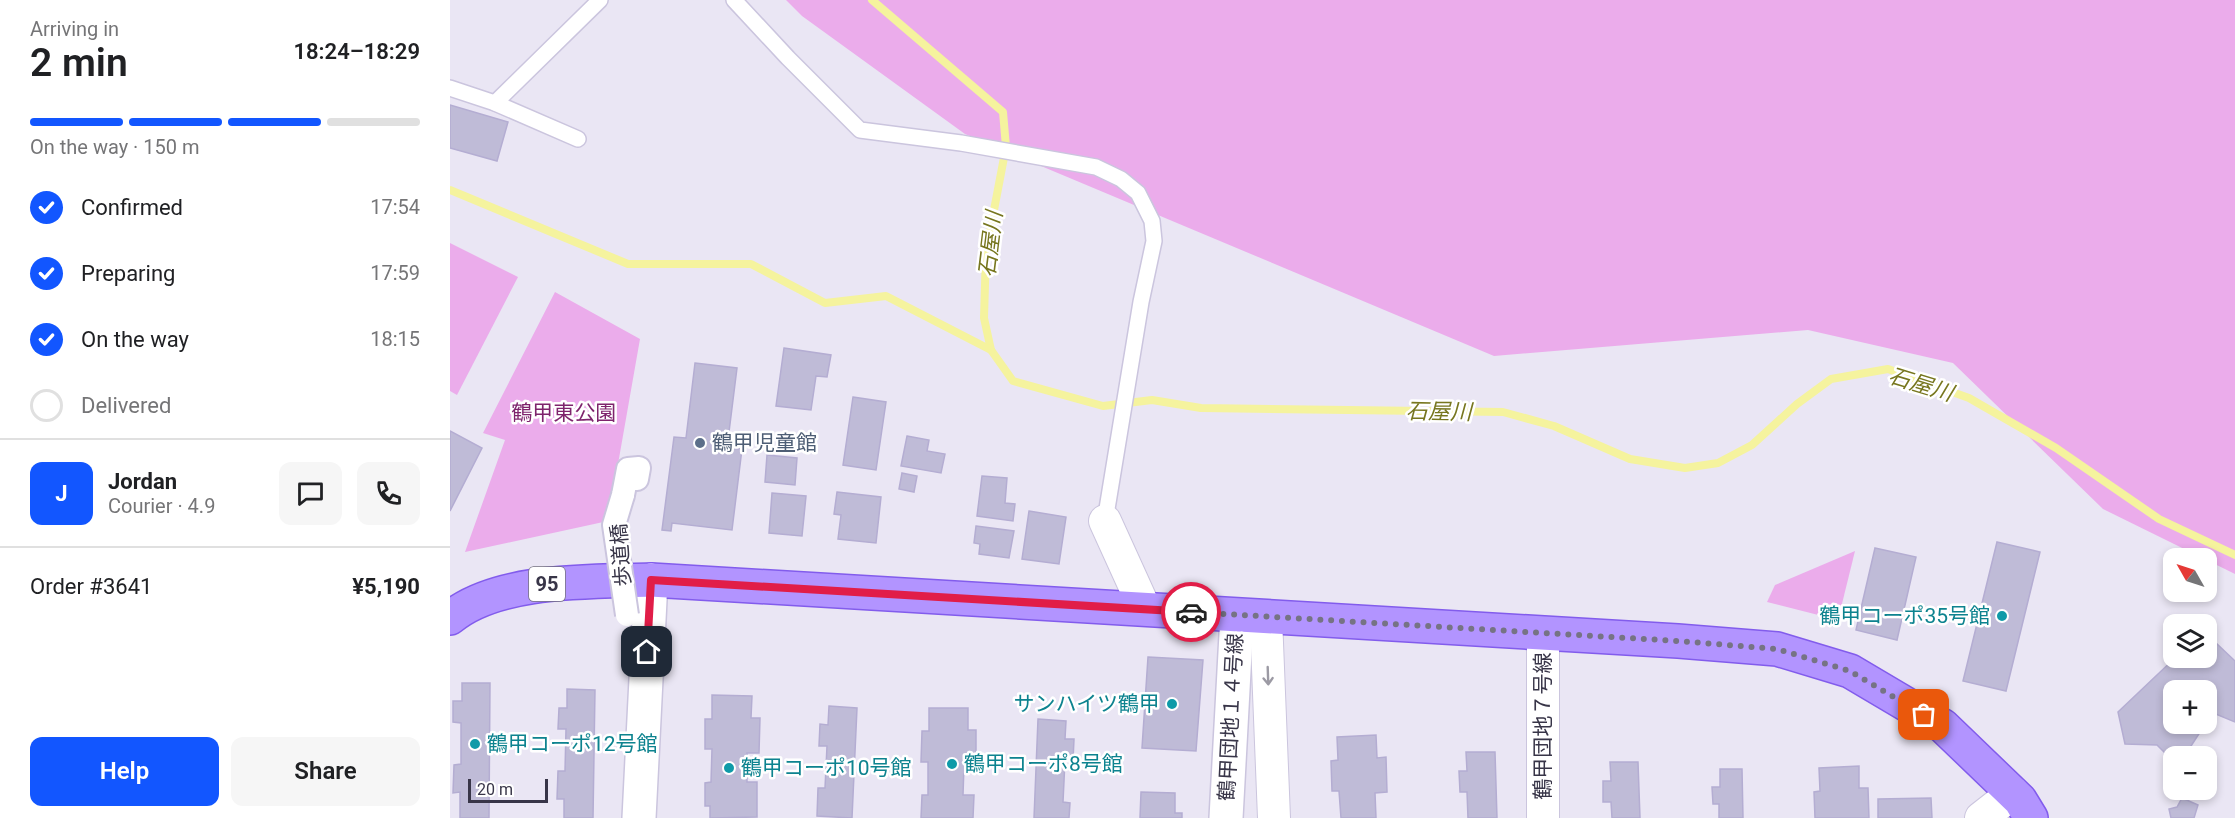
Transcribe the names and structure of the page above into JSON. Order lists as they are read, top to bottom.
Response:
{
  "streets": {
    "main road": ["95"],
    "street": ["歩道橋", "鶴甲団地１４号線", "鶴甲団地７号線"]
  },
  "crossings": [
    ["95", "鶴甲団地１４号線"],
    ["95", "鶴甲団地７号線"]
  ],
  "water": ["石屋川"],
  "parks": ["鶴甲東公園"],
  "places": [
    "鶴甲児童館",
    "鶴甲コーポ35号館",
    "サンハイツ鶴甲",
    "鶴甲コーポ12号館",
    "鶴甲コーポ8号館",
    "鶴甲コーポ10号館"
  ],
  "scale_bar": "20 m",
  "north": "top left",
  "page": {
    "heading": ["2 min", "Arriving in", "18:24–18:29"],
    "panel": [
      "Jordan",
      "Courier · 4.9",
      "Order #3641",
      "¥5,190"
    ],
    "bar": "On the way · 150 m",
    "list": [
      ["Confirmed", "17:54"],
      ["Preparing", "17:59"],
      ["On the way", "18:15"],
      "Delivered"
    ],
    "round": "J",
    "map_buttons": ["+", "−"],
    "buttons": ["Help", "Share"],
    "scale": "20 m"
  }
}
